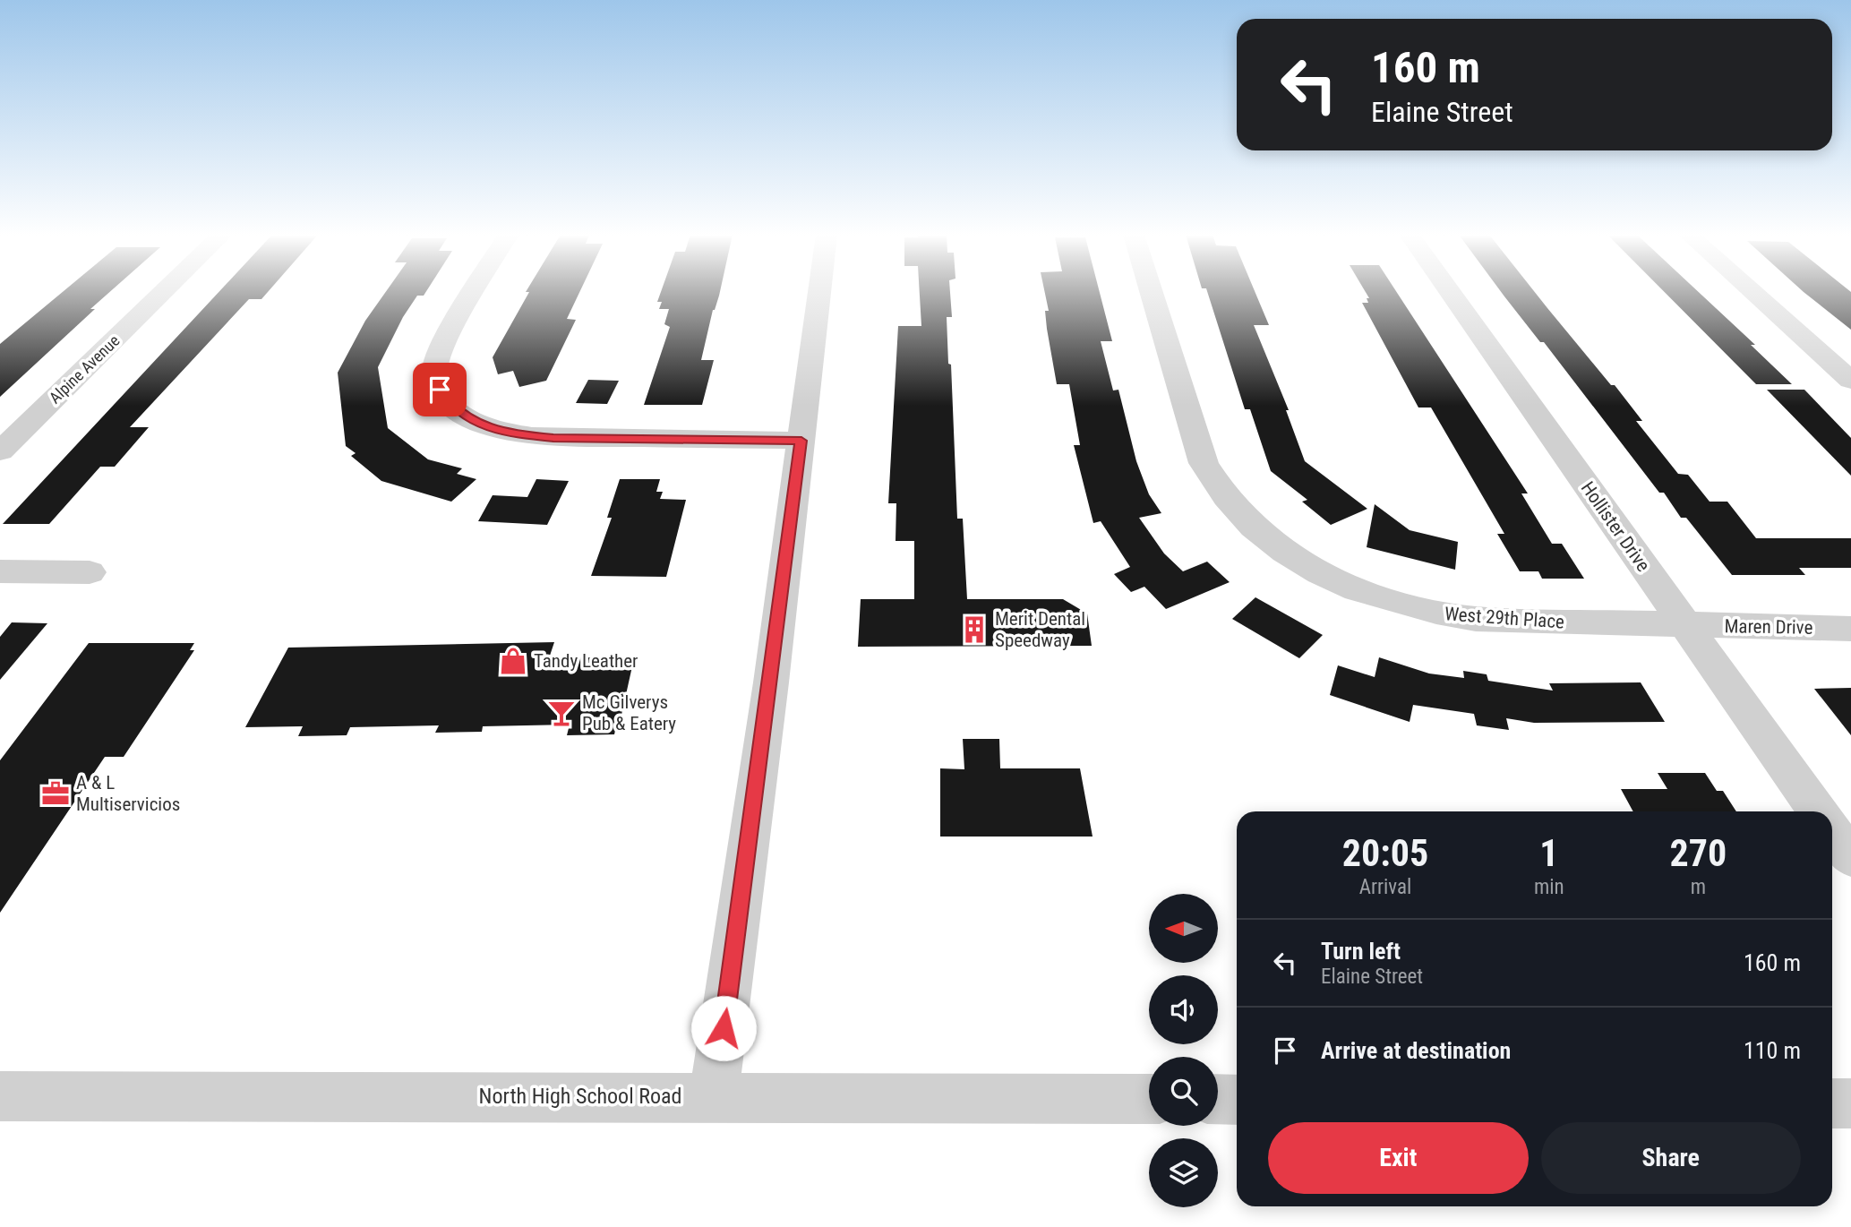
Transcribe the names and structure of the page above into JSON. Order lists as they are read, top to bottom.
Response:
{
  "streets": {
    "street": [
      "Alpine Avenue",
      "Hollister Drive",
      "West 29th Place",
      "Maren Drive",
      "North High School Road"
    ]
  },
  "crossings": [
    ["Hollister Drive", "West 29th Place"],
    ["Hollister Drive", "Maren Drive"],
    ["West 29th Place", "Maren Drive"]
  ],
  "places": {
    "building": ["Merit Dental Speedway"],
    "shop": ["Tandy Leather"],
    "bar": ["Mc Gilverys Pub & Eatery"],
    "office": ["A & L Multiservicios"]
  },
  "north": "left",
  "page": {
    "turn": ["160 m", "Elaine Street"],
    "eta": [
      "20:05",
      "Arrival",
      "1",
      "min",
      "270",
      "m"
    ],
    "list": [
      {
        "name": "Turn left",
        "note": "Elaine Street",
        "value": "160 m"
      },
      {
        "name": "Arrive at destination",
        "value": "110 m"
      }
    ],
    "buttons": ["Exit", "Share"]
  }
}
